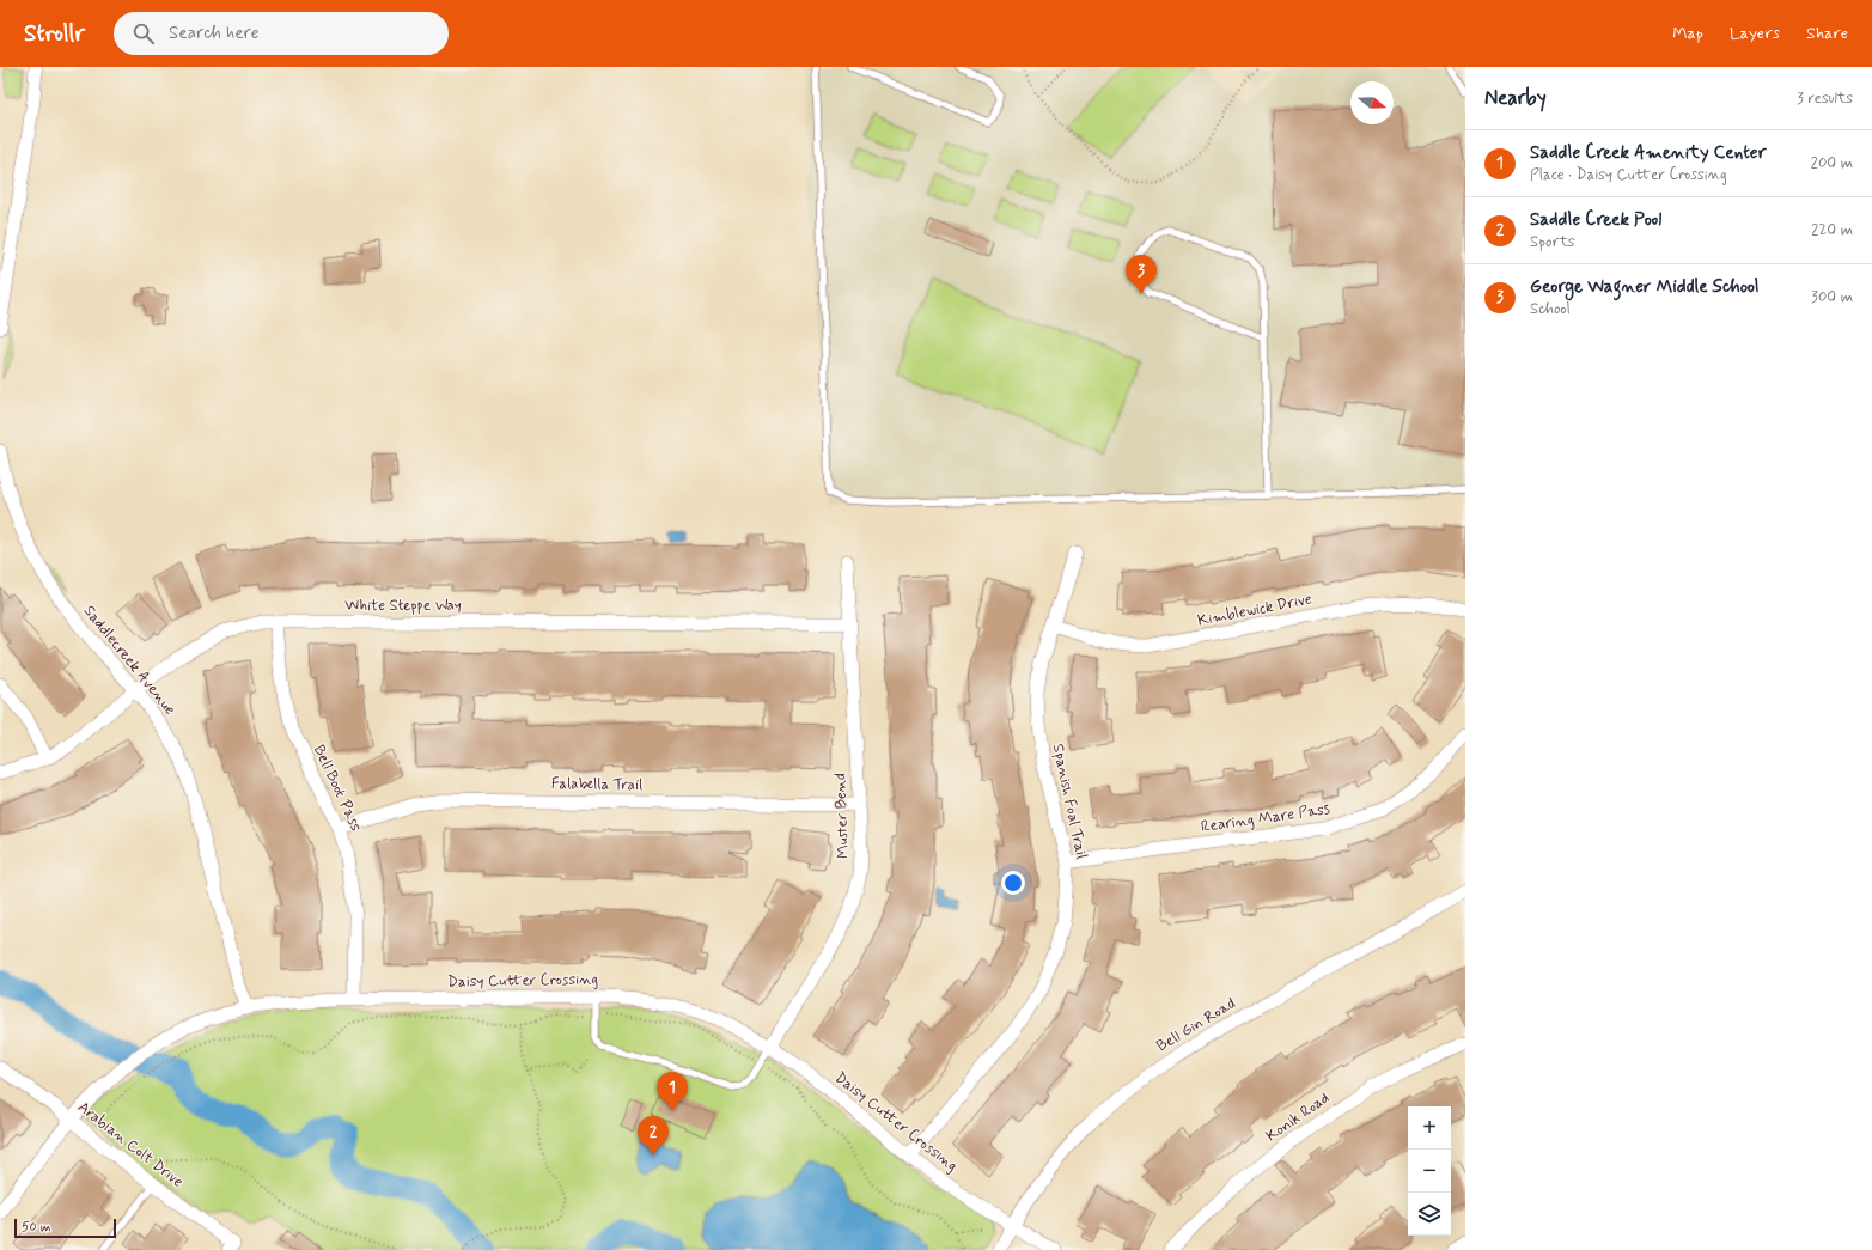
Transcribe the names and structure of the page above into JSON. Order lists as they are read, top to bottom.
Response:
{
  "streets": {
    "street": [
      "White Steppe Way",
      "Kimblewick Drive",
      "Saddlecreek Avenue",
      "Falabella Trail",
      "Bell Boot Pass",
      "Spanish Foal Trail",
      "Muster Bend",
      "Rearing Mare Pass",
      "Daisy Cutter Crossing",
      "Bell Gin Road",
      "Konik Road",
      "Arabian Colt Drive"
    ]
  },
  "crossings": [
    ["White Steppe Way", "Saddlecreek Avenue"],
    ["White Steppe Way", "Bell Boot Pass"],
    ["White Steppe Way", "Muster Bend"],
    ["Kimblewick Drive", "Spanish Foal Trail"],
    ["Saddlecreek Avenue", "Daisy Cutter Crossing"],
    ["Falabella Trail", "Bell Boot Pass"],
    ["Falabella Trail", "Muster Bend"],
    ["Bell Boot Pass", "Daisy Cutter Crossing"],
    ["Spanish Foal Trail", "Rearing Mare Pass"],
    ["Spanish Foal Trail", "Daisy Cutter Crossing"],
    ["Muster Bend", "Daisy Cutter Crossing"],
    ["Daisy Cutter Crossing", "Bell Gin Road"],
    ["Daisy Cutter Crossing", "Arabian Colt Drive"]
  ],
  "scale_bar": "50 m",
  "north": "right",
  "page": {
    "header": "Strollr",
    "search": "Search here",
    "nav": ["Map", "Layers", "Share"],
    "heading": ["Nearby", "3 results"],
    "list": [
      {
        "mark": "1",
        "name": "Saddle Creek Amenity Center",
        "note": "Place · Daisy Cutter Crossing",
        "value": "200 m"
      },
      {
        "mark": "2",
        "name": "Saddle Creek Pool",
        "note": "Sports",
        "value": "220 m"
      },
      {
        "mark": "3",
        "name": "George Wagner Middle School",
        "note": "School",
        "value": "300 m"
      }
    ],
    "pins": ["3", "1", "2"],
    "map_buttons": ["+", "−"],
    "scale": "50 m"
  }
}
